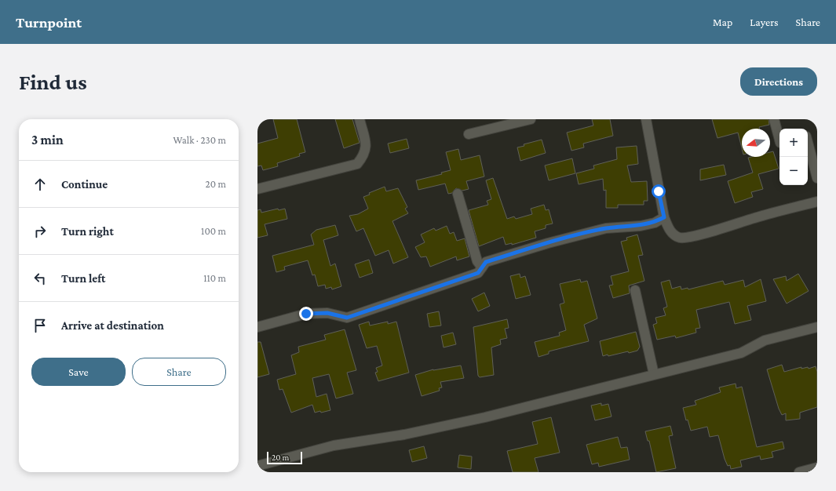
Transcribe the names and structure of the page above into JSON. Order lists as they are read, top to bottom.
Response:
{
  "scale_bar": "20 m",
  "north": "left",
  "page": {
    "header": "Turnpoint",
    "nav": ["Map", "Layers", "Share"],
    "buttons": [
      "Directions",
      ["Save", "Share"]
    ],
    "title": "Find us",
    "heading": ["3 min", "Walk · 230 m"],
    "map_buttons": ["+", "−"],
    "list": [
      ["Continue", "20 m"],
      ["Turn right", "100 m"],
      ["Turn left", "110 m"],
      "Arrive at destination"
    ],
    "scale": "20 m"
  }
}
